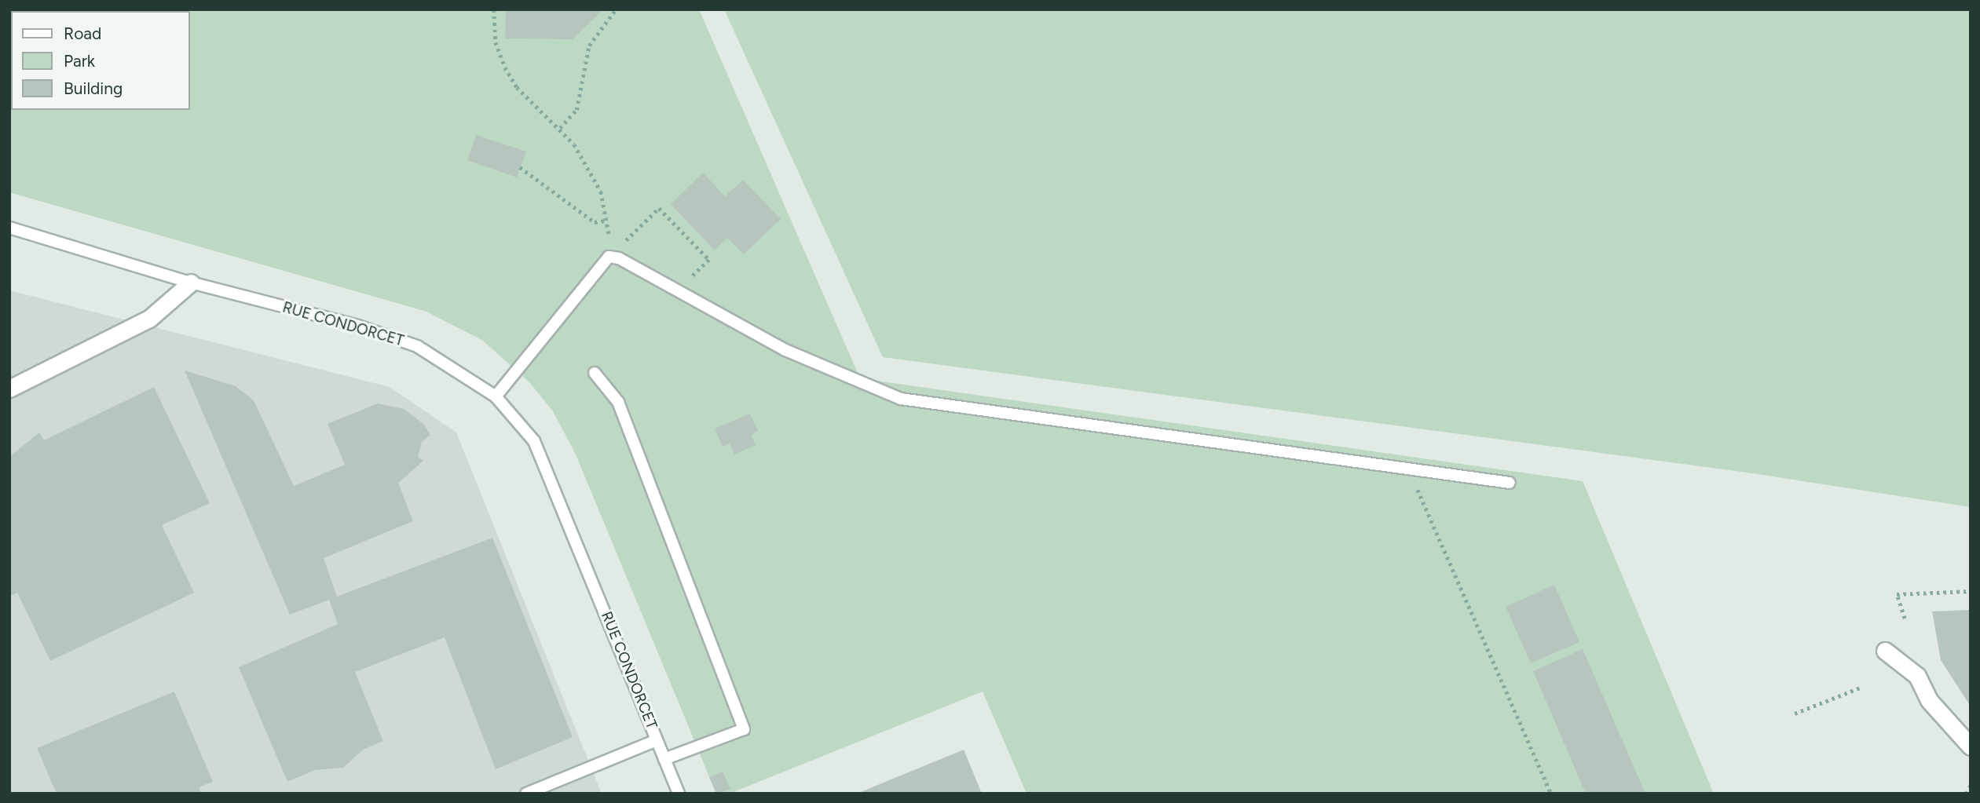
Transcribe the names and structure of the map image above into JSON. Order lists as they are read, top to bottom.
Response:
{
  "streets": {
    "lane": ["RUE CONDORCET"]
  },
  "legend": ["Road", "Park", "Building"]
}
